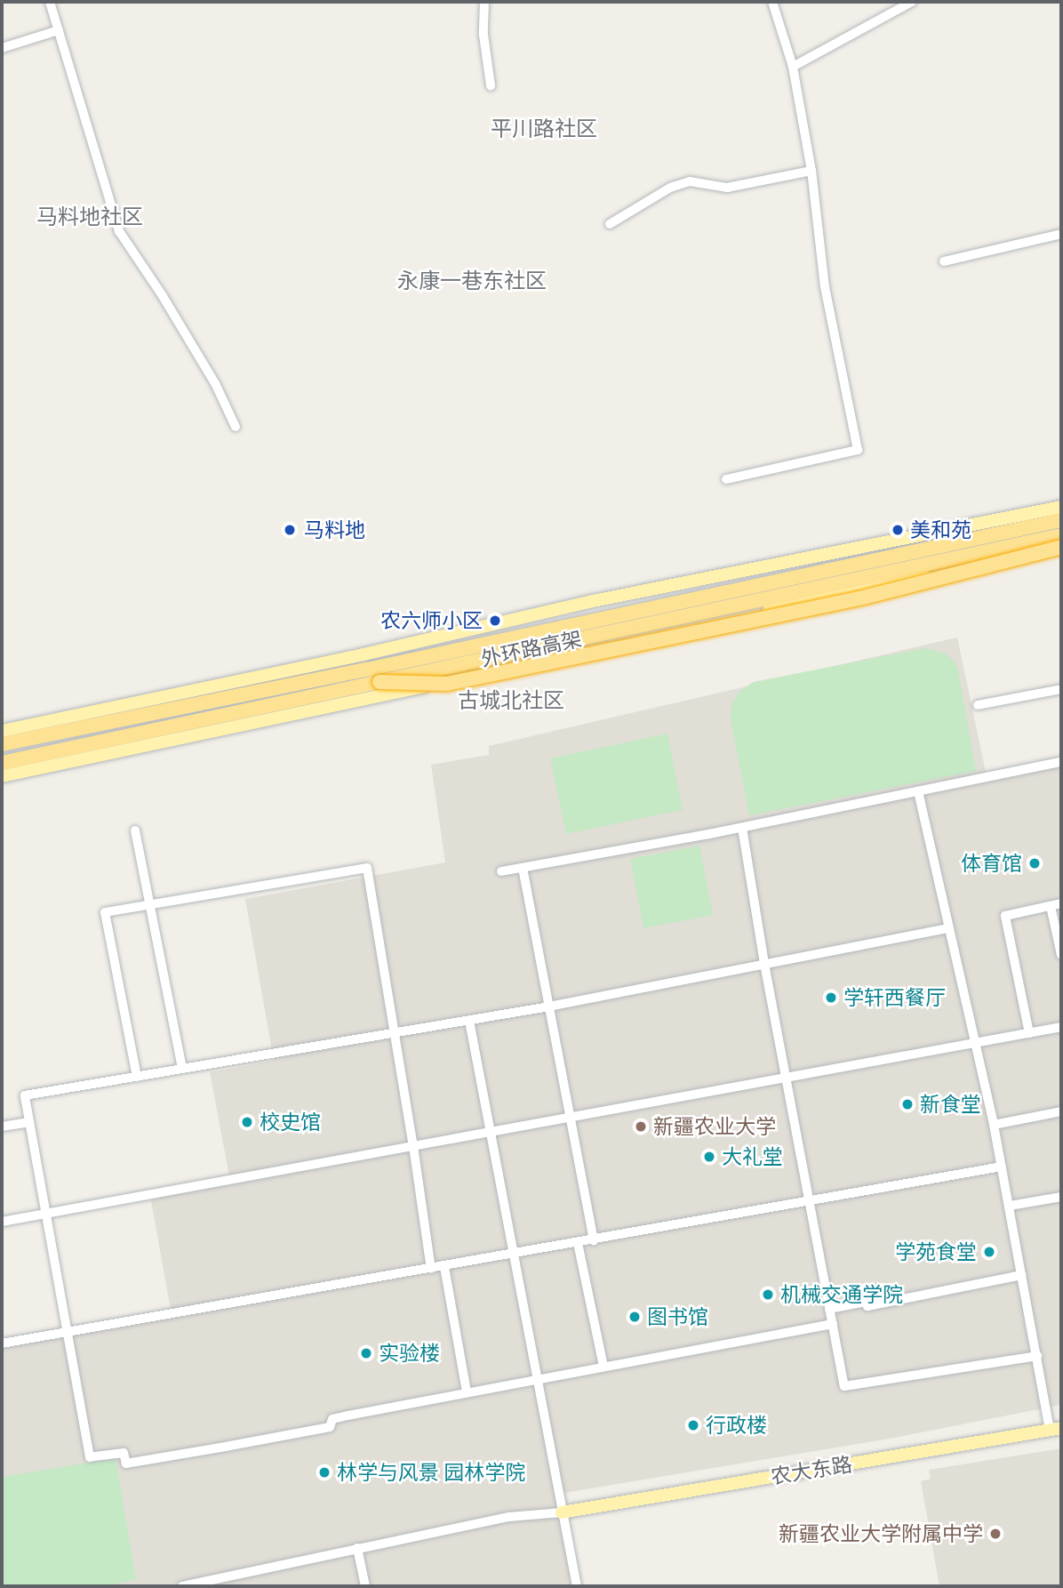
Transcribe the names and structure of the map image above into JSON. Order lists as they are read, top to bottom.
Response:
{
  "streets": {
    "highway": ["外环路高架"],
    "main road": ["农大东路"]
  },
  "districts": [
    "平川路社区",
    "马料地社区",
    "永康一巷东社区",
    "古城北社区"
  ],
  "places": [
    "马料地",
    "美和苑",
    "农六师小区",
    "体育馆",
    "学轩西餐厅",
    "新食堂",
    "校史馆",
    "新疆农业大学",
    "大礼堂",
    "学苑食堂",
    "机械交通学院",
    "图书馆",
    "实验楼",
    "行政楼",
    "林学与风景 园林学院",
    "新疆农业大学附属中学"
  ]
}
